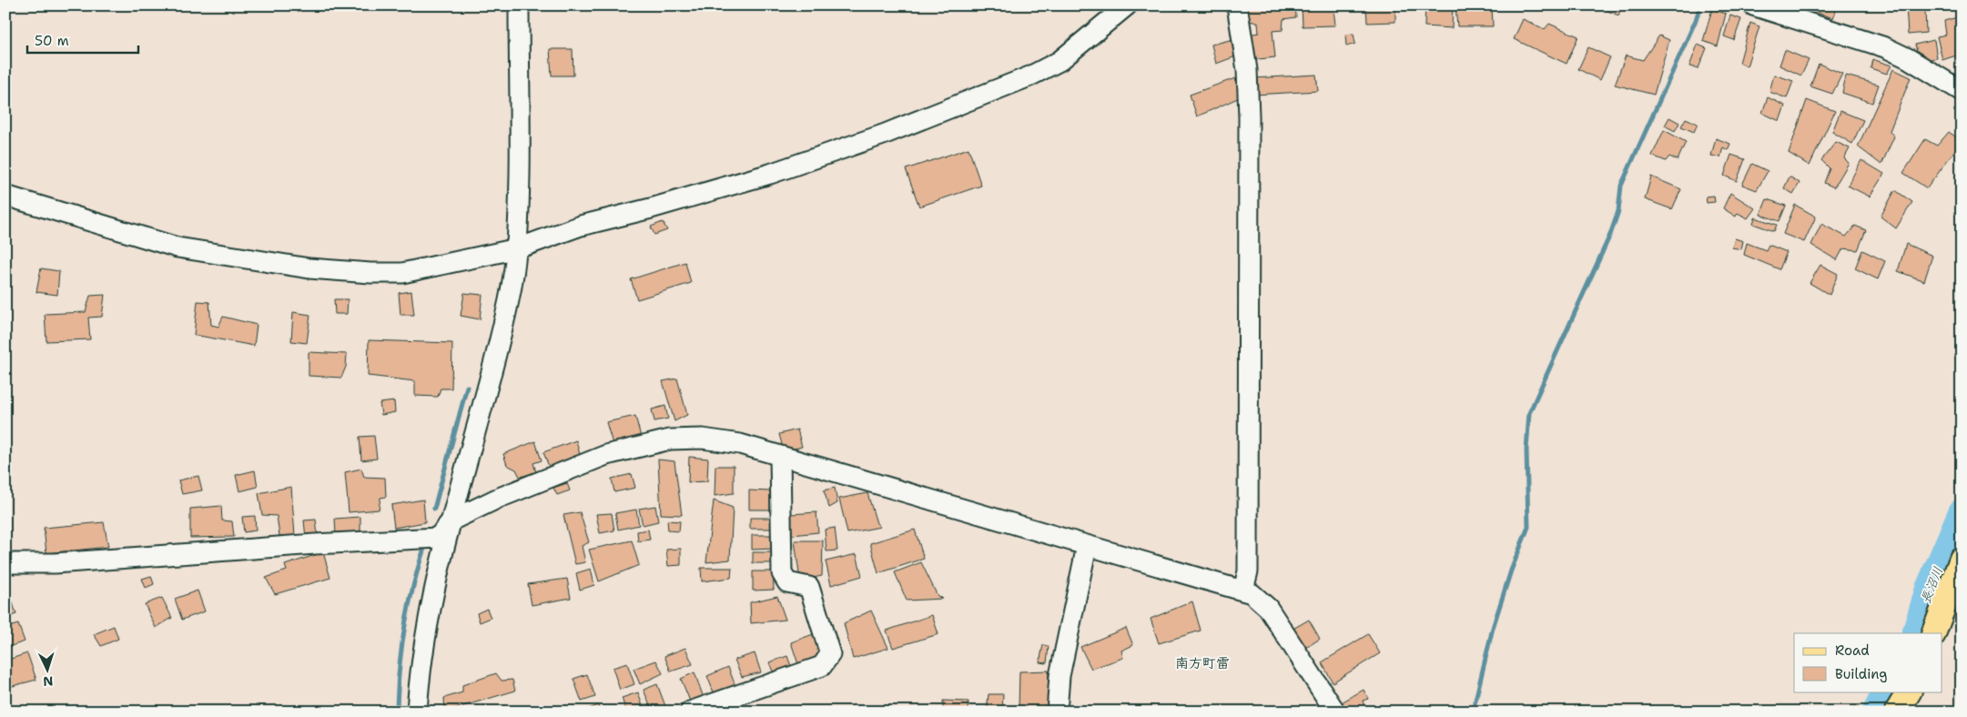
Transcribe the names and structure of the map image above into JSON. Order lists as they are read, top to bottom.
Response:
{
  "districts": ["南方町雷"],
  "water": ["長沼川"],
  "legend": ["Road", "Building"],
  "scale_bar": "50 m",
  "north": "bottom"
}
